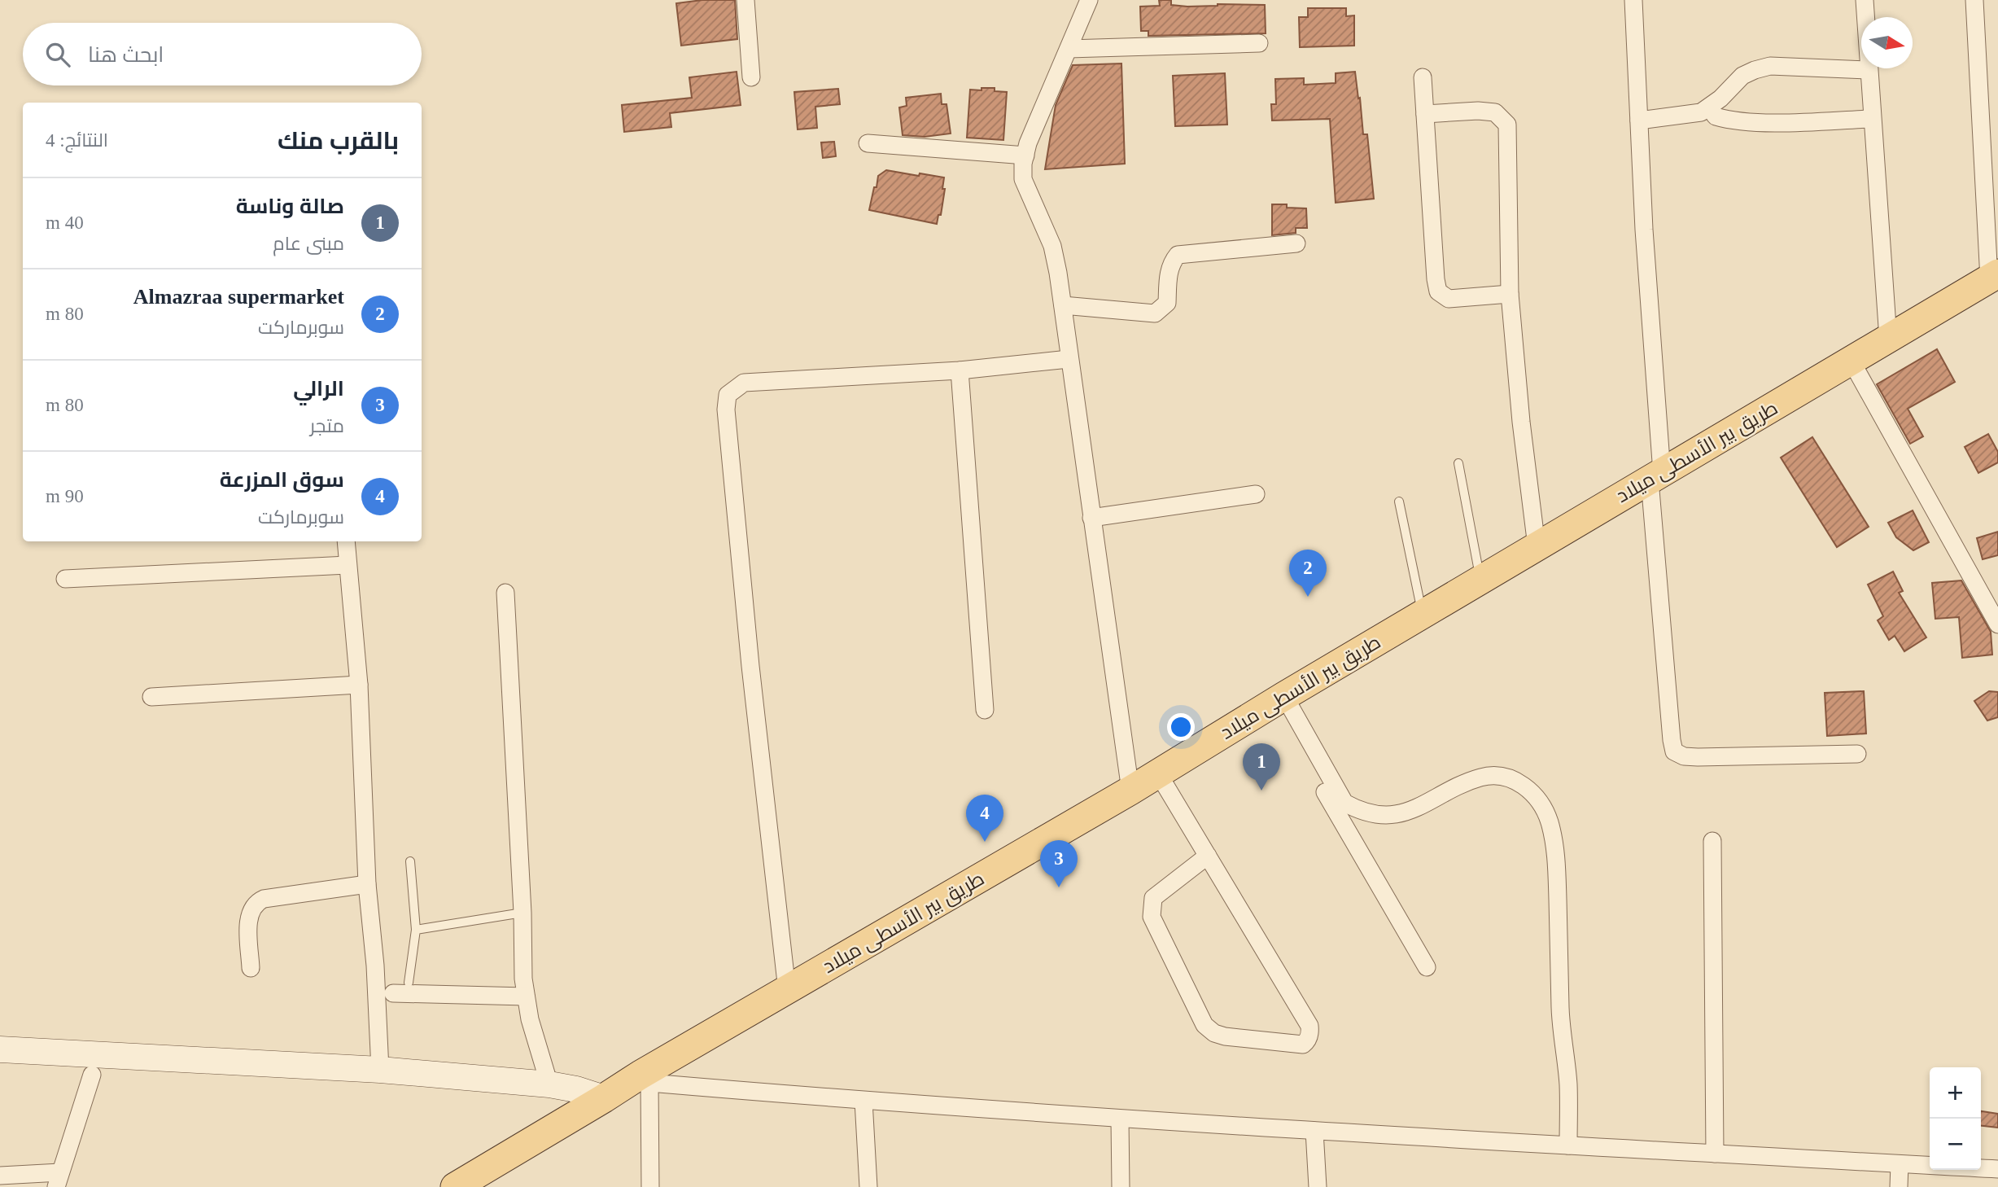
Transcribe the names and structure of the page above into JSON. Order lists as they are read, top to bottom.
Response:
{
  "streets": {
    "main road": ["طريق بير الأسطى ميلاد"]
  },
  "north": "right",
  "page": {
    "search": "ابحث هنا",
    "heading": ["بالقرب منك", "النتائج: 4"],
    "list": [
      {
        "mark": "1",
        "name": "صالة وناسة",
        "note": "مبنى عام",
        "value": "40 m"
      },
      {
        "mark": "2",
        "name": "Almazraa supermarket",
        "note": "سوبرماركت",
        "value": "80 m"
      },
      {
        "mark": "3",
        "name": "الرالي",
        "note": "متجر",
        "value": "80 m"
      },
      {
        "mark": "4",
        "name": "سوق المزرعة",
        "note": "سوبرماركت",
        "value": "90 m"
      }
    ],
    "pins": [
      "2",
      "1",
      "4",
      "3"
    ],
    "map_buttons": ["+", "−"]
  }
}
